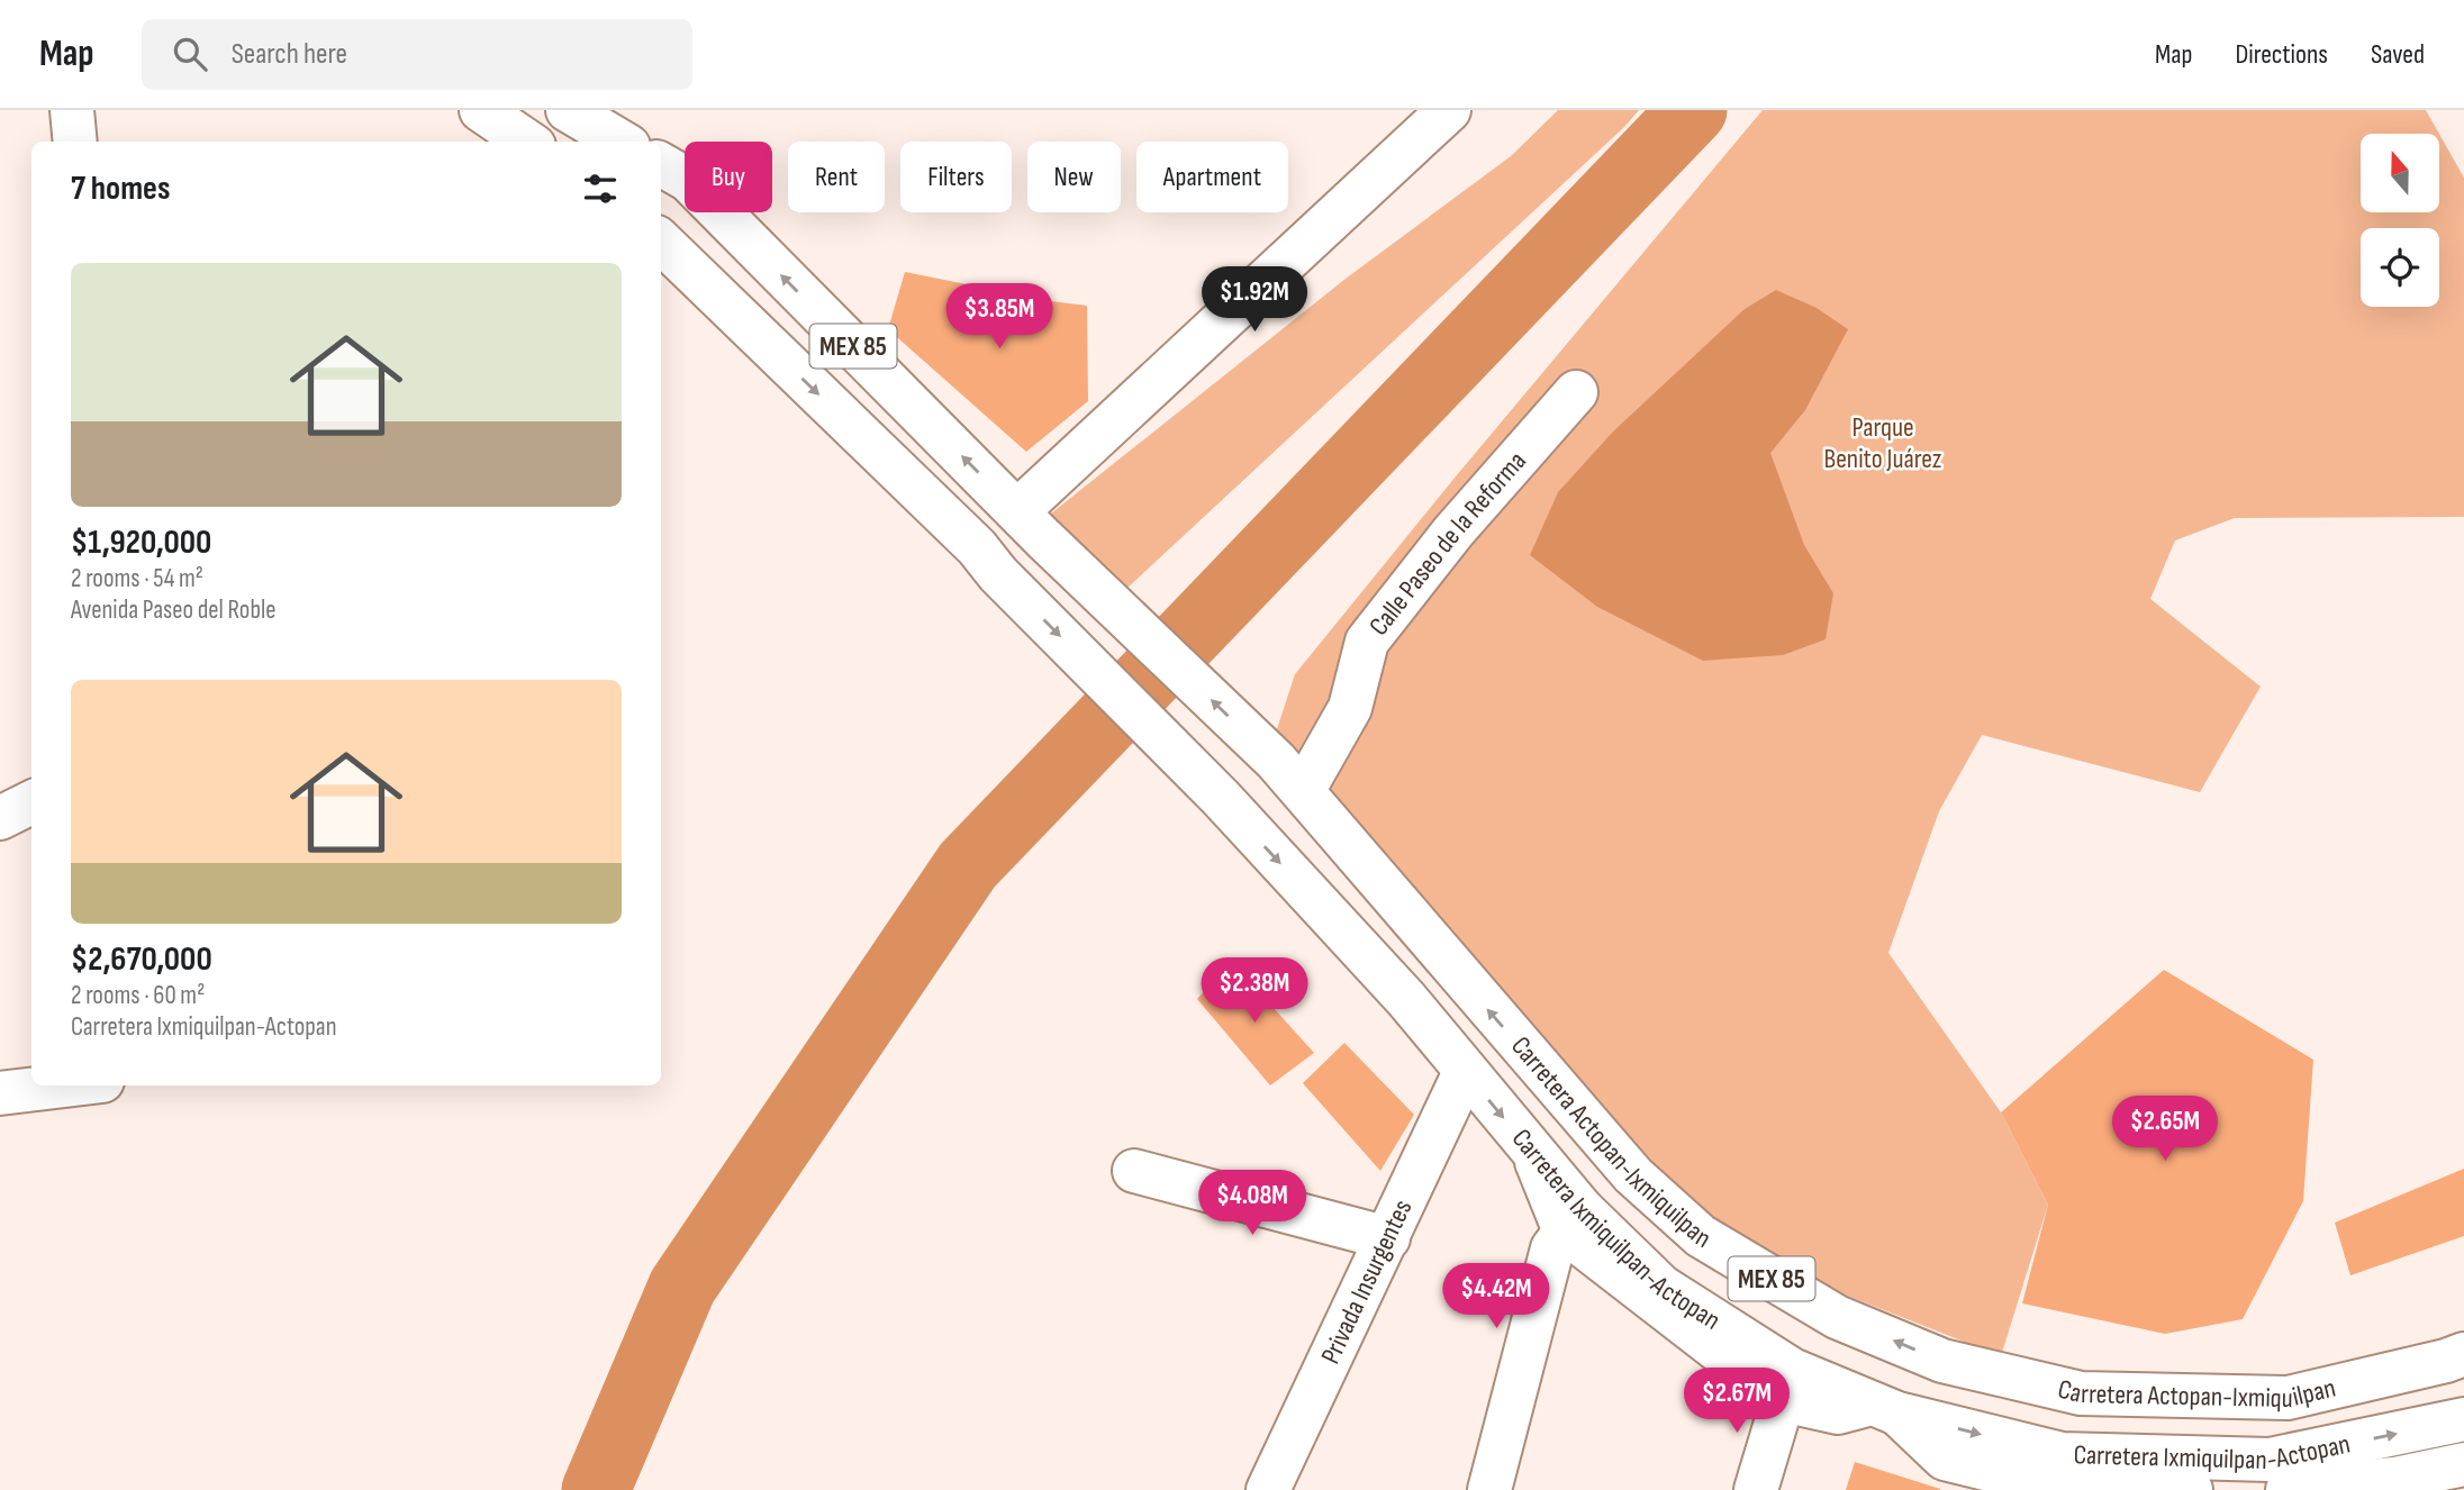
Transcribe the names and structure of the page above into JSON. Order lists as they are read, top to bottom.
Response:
{
  "streets": {
    "main road": [
      "MEX 85",
      "Calle Paseo de la Reforma",
      "Carretera Actopan-Ixmiquilpan",
      "Carretera Ixmiquilpan-Actopan",
      "Privada Insurgentes"
    ]
  },
  "crossings": [
    ["MEX 85", "Calle Paseo de la Reforma"],
    ["MEX 85", "Carretera Actopan-Ixmiquilpan"],
    ["Calle Paseo de la Reforma", "Carretera Actopan-Ixmiquilpan"],
    ["Carretera Ixmiquilpan-Actopan", "Privada Insurgentes"]
  ],
  "parks": ["Parque Benito Juárez"],
  "north": "top",
  "page": {
    "header": "Map",
    "search": "Search here",
    "nav": ["Map", "Directions", "Saved"],
    "chip": [
      "Buy",
      "Rent",
      "Filters",
      "New",
      "Apartment"
    ],
    "heading": "7 homes",
    "list": [
      {
        "name": "$1,920,000",
        "note": "2 rooms · 54 m² · Avenida Paseo del Roble"
      },
      {
        "name": "$2,670,000",
        "note": "2 rooms · 60 m² · Carretera Ixmiquilpan-Actopan"
      }
    ],
    "price": [
      "$1.92M",
      "$3.85M",
      "$2.38M",
      "$2.65M",
      "$4.08M",
      "$4.42M",
      "$2.67M"
    ]
  }
}
